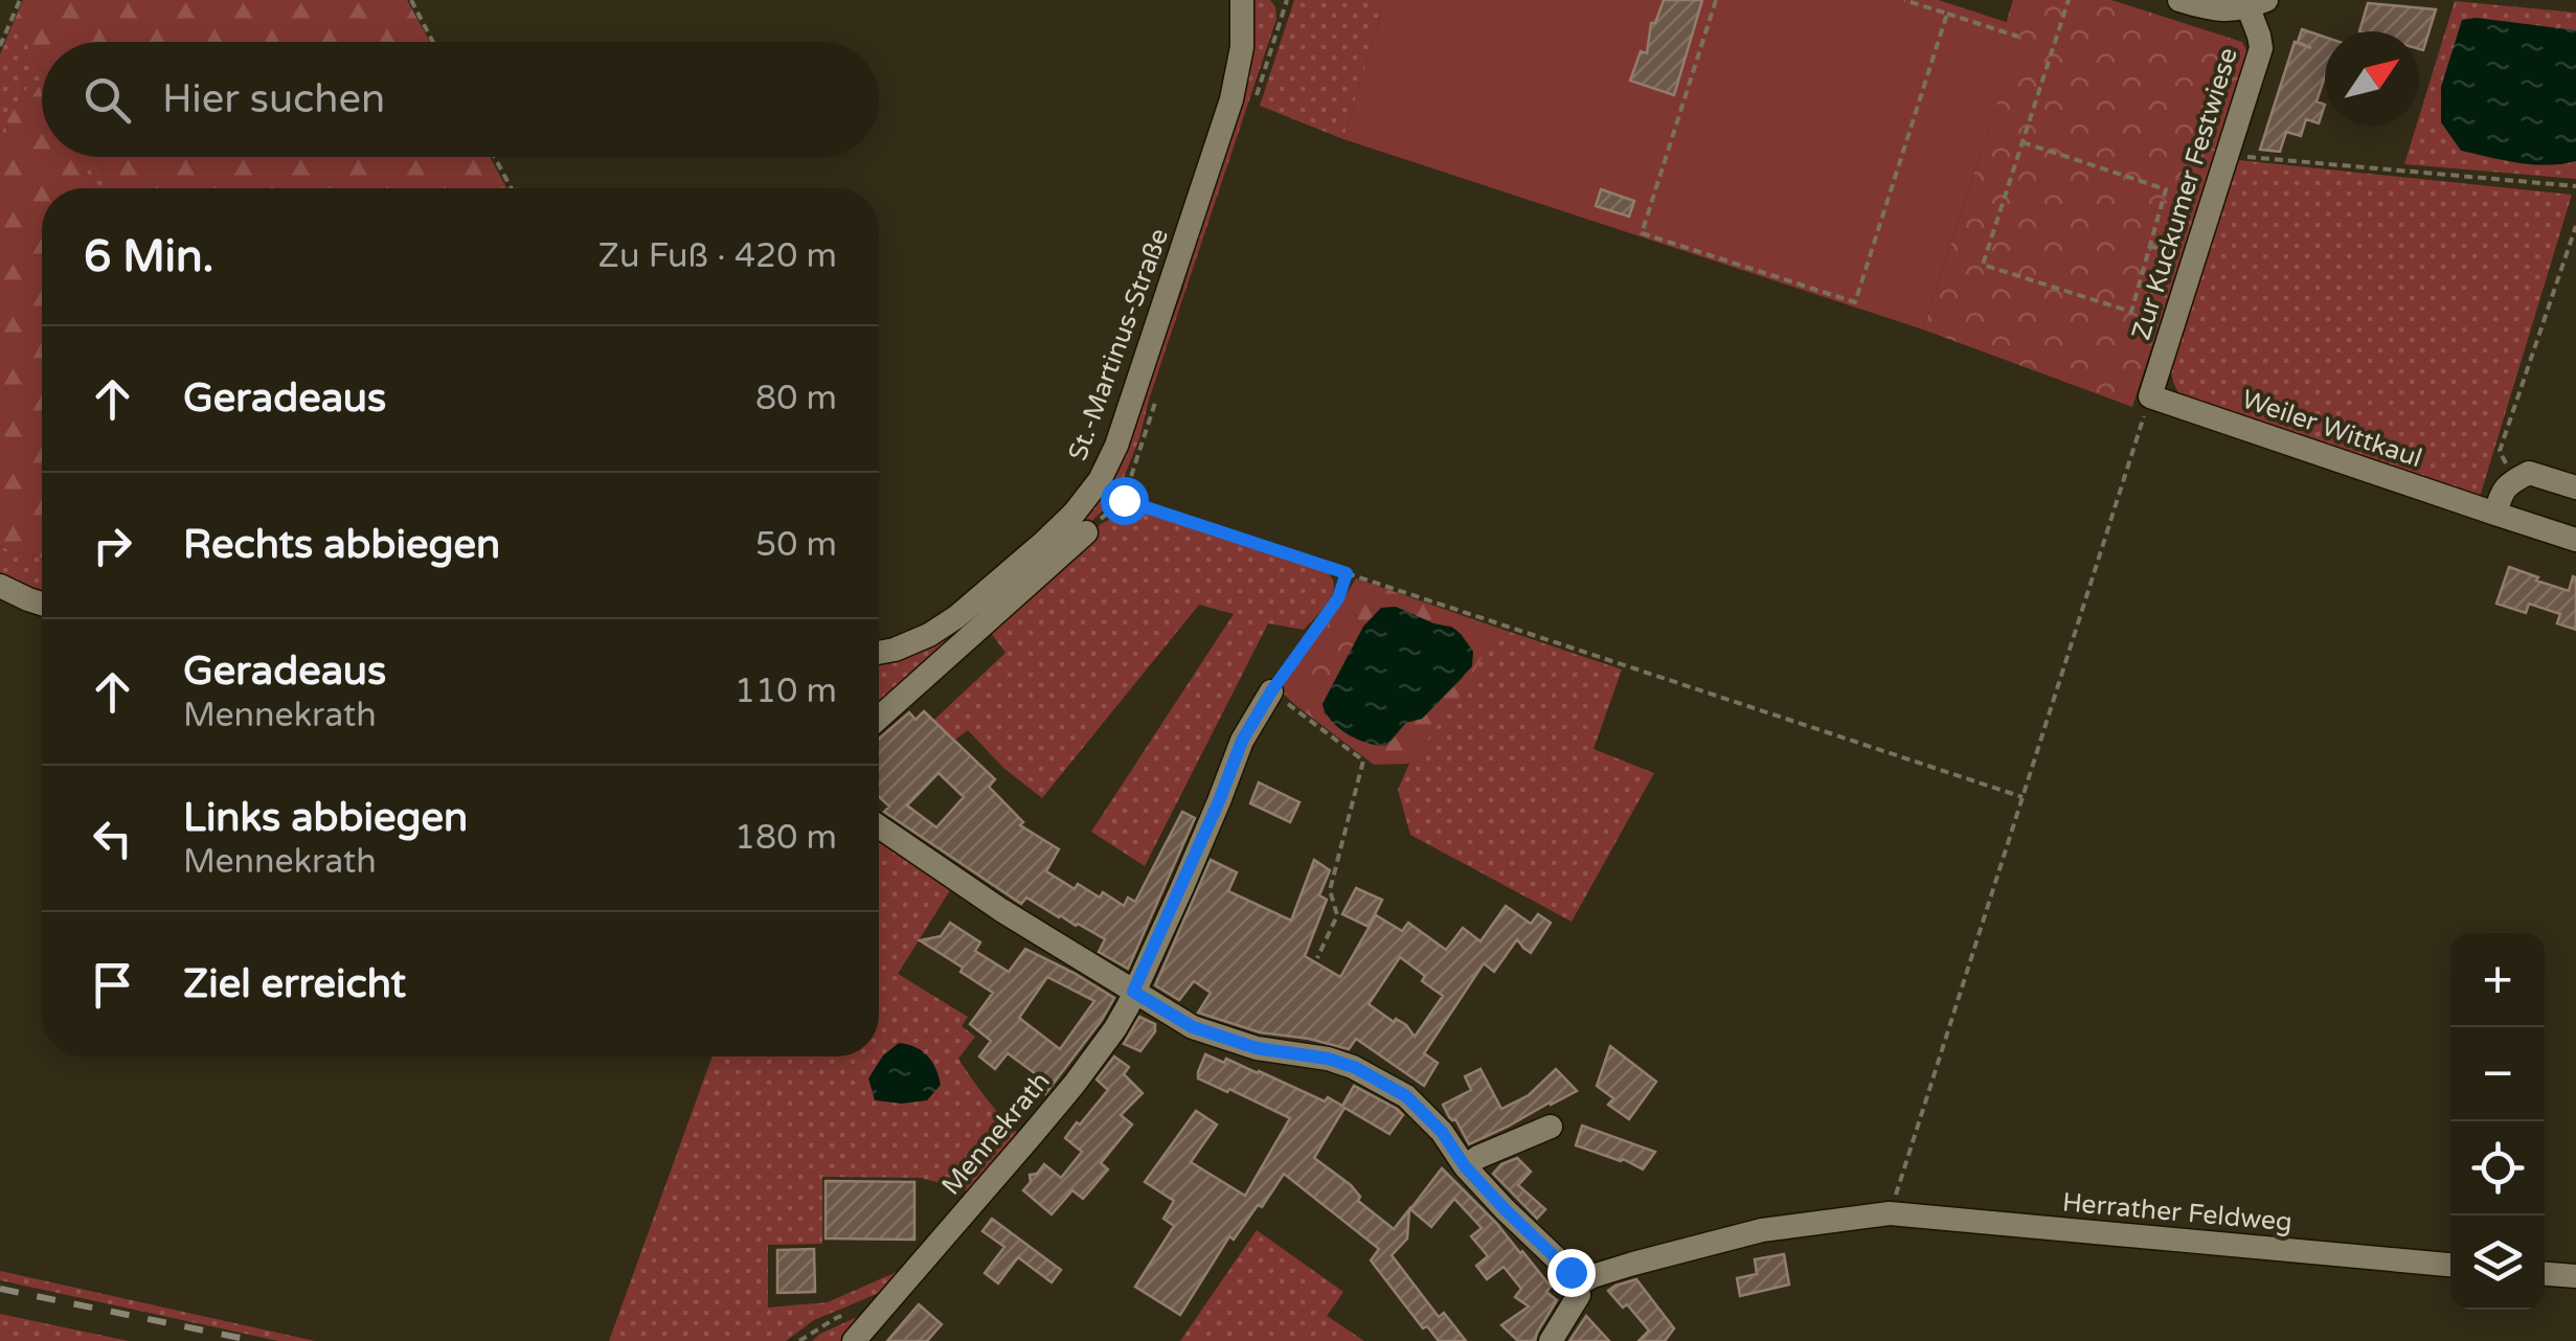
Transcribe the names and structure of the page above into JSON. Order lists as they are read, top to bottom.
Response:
{
  "streets": {
    "street": [
      "Zur Kuckumer Festwiese",
      "St.-Martinus-Straße",
      "Weiler Wittkaul",
      "Mennekrath",
      "Herrather Feldweg"
    ]
  },
  "crossings": [
    ["Zur Kuckumer Festwiese", "Weiler Wittkaul"]
  ],
  "north": "top right",
  "page": {
    "search": "Hier suchen",
    "heading": ["6 Min.", "Zu Fuß · 420 m"],
    "list": [
      ["Geradeaus", "80 m"],
      ["Rechts abbiegen", "50 m"],
      ["Geradeaus", "Mennekrath", "110 m"],
      ["Links abbiegen", "Mennekrath", "180 m"],
      "Ziel erreicht"
    ],
    "map_buttons": ["+", "−"]
  }
}
